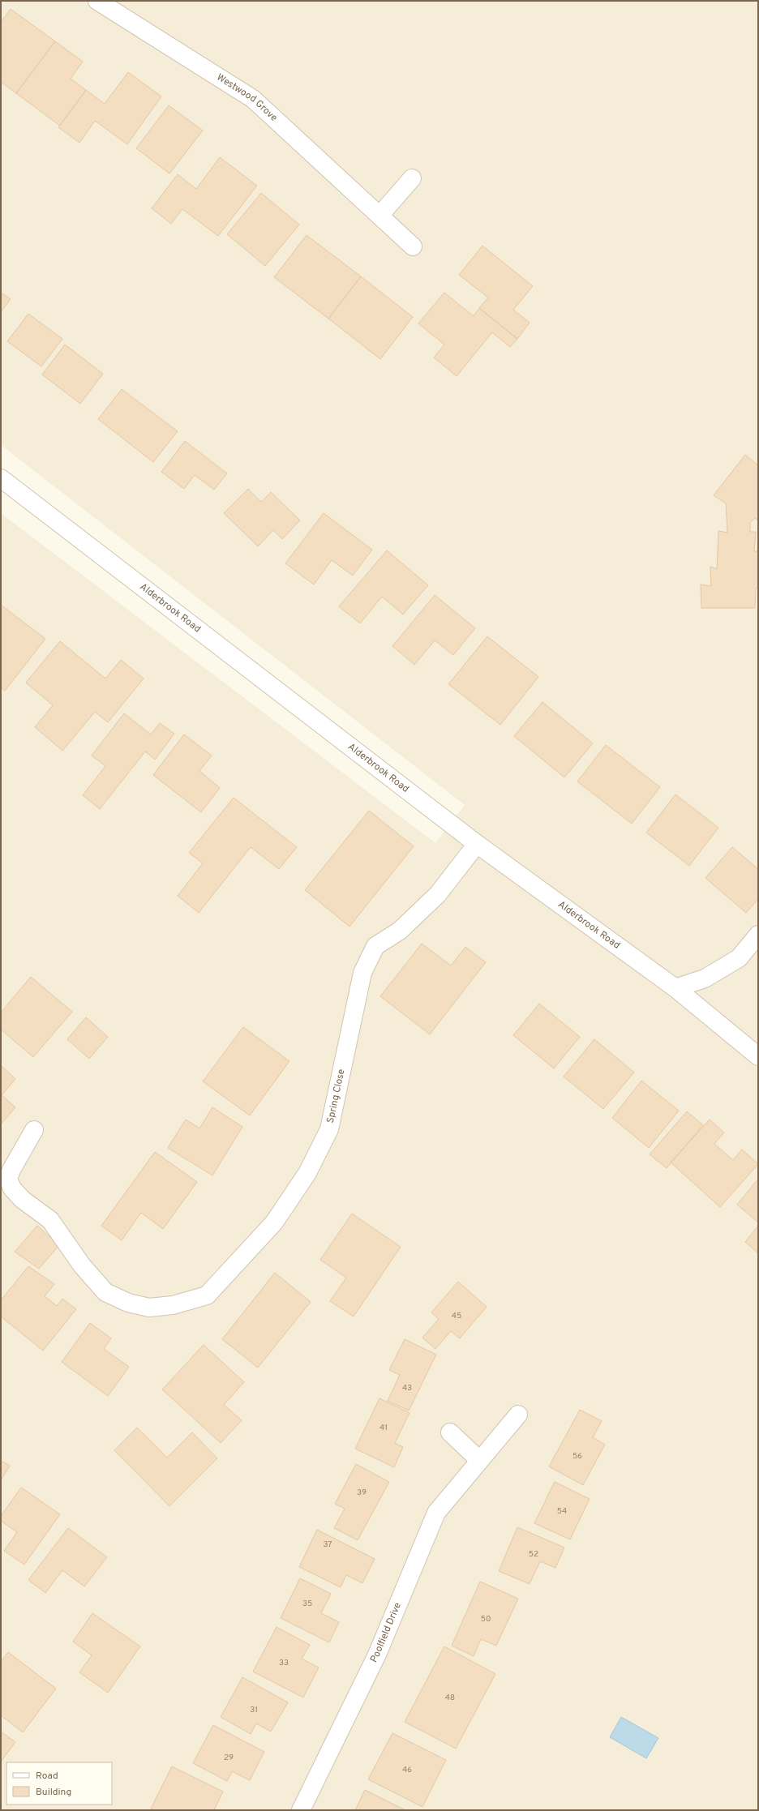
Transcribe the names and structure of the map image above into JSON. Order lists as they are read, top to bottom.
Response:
{
  "streets": {
    "street": [
      "Westwood Grove",
      "Alderbrook Road",
      "Spring Close",
      "Poolfield Drive"
    ]
  },
  "crossings": [
    ["Alderbrook Road", "Spring Close"]
  ],
  "house_numbers": [
    "45",
    "43",
    "41",
    "56",
    "39",
    "54",
    "37",
    "52",
    "35",
    "50",
    "33",
    "48",
    "31",
    "29",
    "46"
  ],
  "legend": ["Road", "Building"]
}
